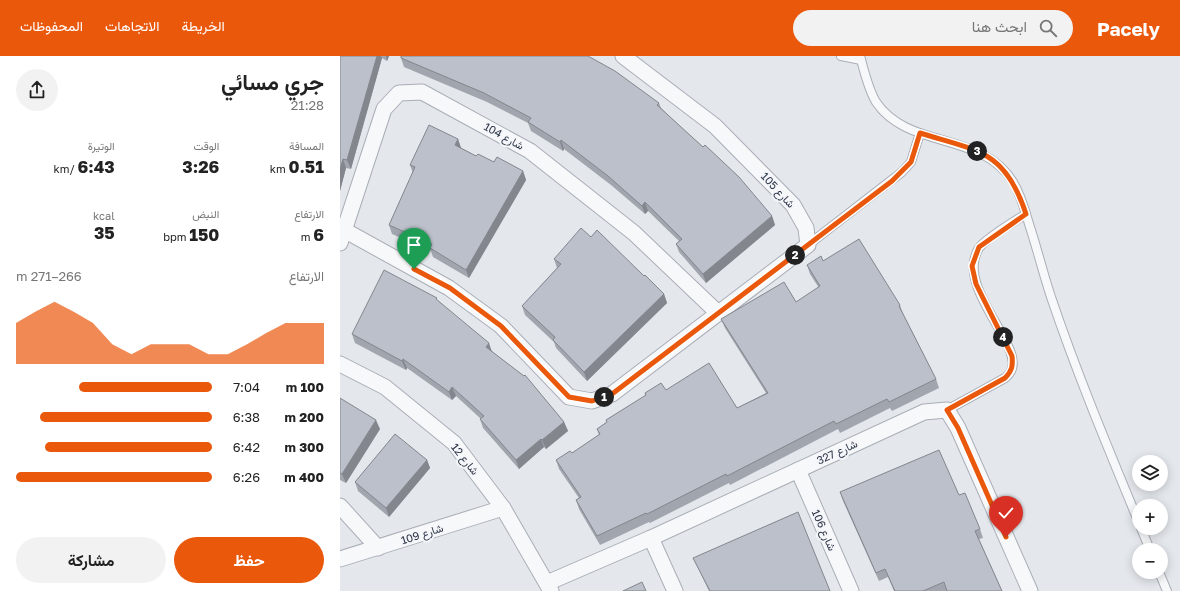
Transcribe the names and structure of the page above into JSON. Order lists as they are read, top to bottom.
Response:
{
  "streets": {
    "street": [
      "شارع 104",
      "شارع 105",
      "شارع 327",
      "شارع 12",
      "شارع 106",
      "شارع 109"
    ]
  },
  "crossings": [
    ["شارع 327", "شارع 12"],
    ["شارع 327", "شارع 106"],
    ["شارع 12", "شارع 109"]
  ],
  "page": {
    "header": "Pacely",
    "search": "ابحث هنا",
    "nav": ["الخريطة", "الاتجاهات", "المحفوظات"],
    "heading": ["جري مسائي", "21:28"],
    "stats": [
      ["المسافة", "0.51 km"],
      ["الوقت", "3:26"],
      ["الوتيرة", "6:43 /km"],
      ["الارتفاع", "6 m"],
      ["النبض", "150 bpm"],
      ["kcal", "35"]
    ],
    "pins": [
      "3",
      "2",
      "4",
      "1"
    ],
    "chart": ["الارتفاع", "266–271 m"],
    "list": [
      {
        "name": "100 m",
        "note": "7:04"
      },
      {
        "name": "200 m",
        "note": "6:38"
      },
      {
        "name": "300 m",
        "note": "6:42"
      },
      {
        "name": "400 m",
        "note": "6:26"
      }
    ],
    "map_buttons": ["+", "−"],
    "buttons": ["حفظ", "مشاركة"]
  }
}
